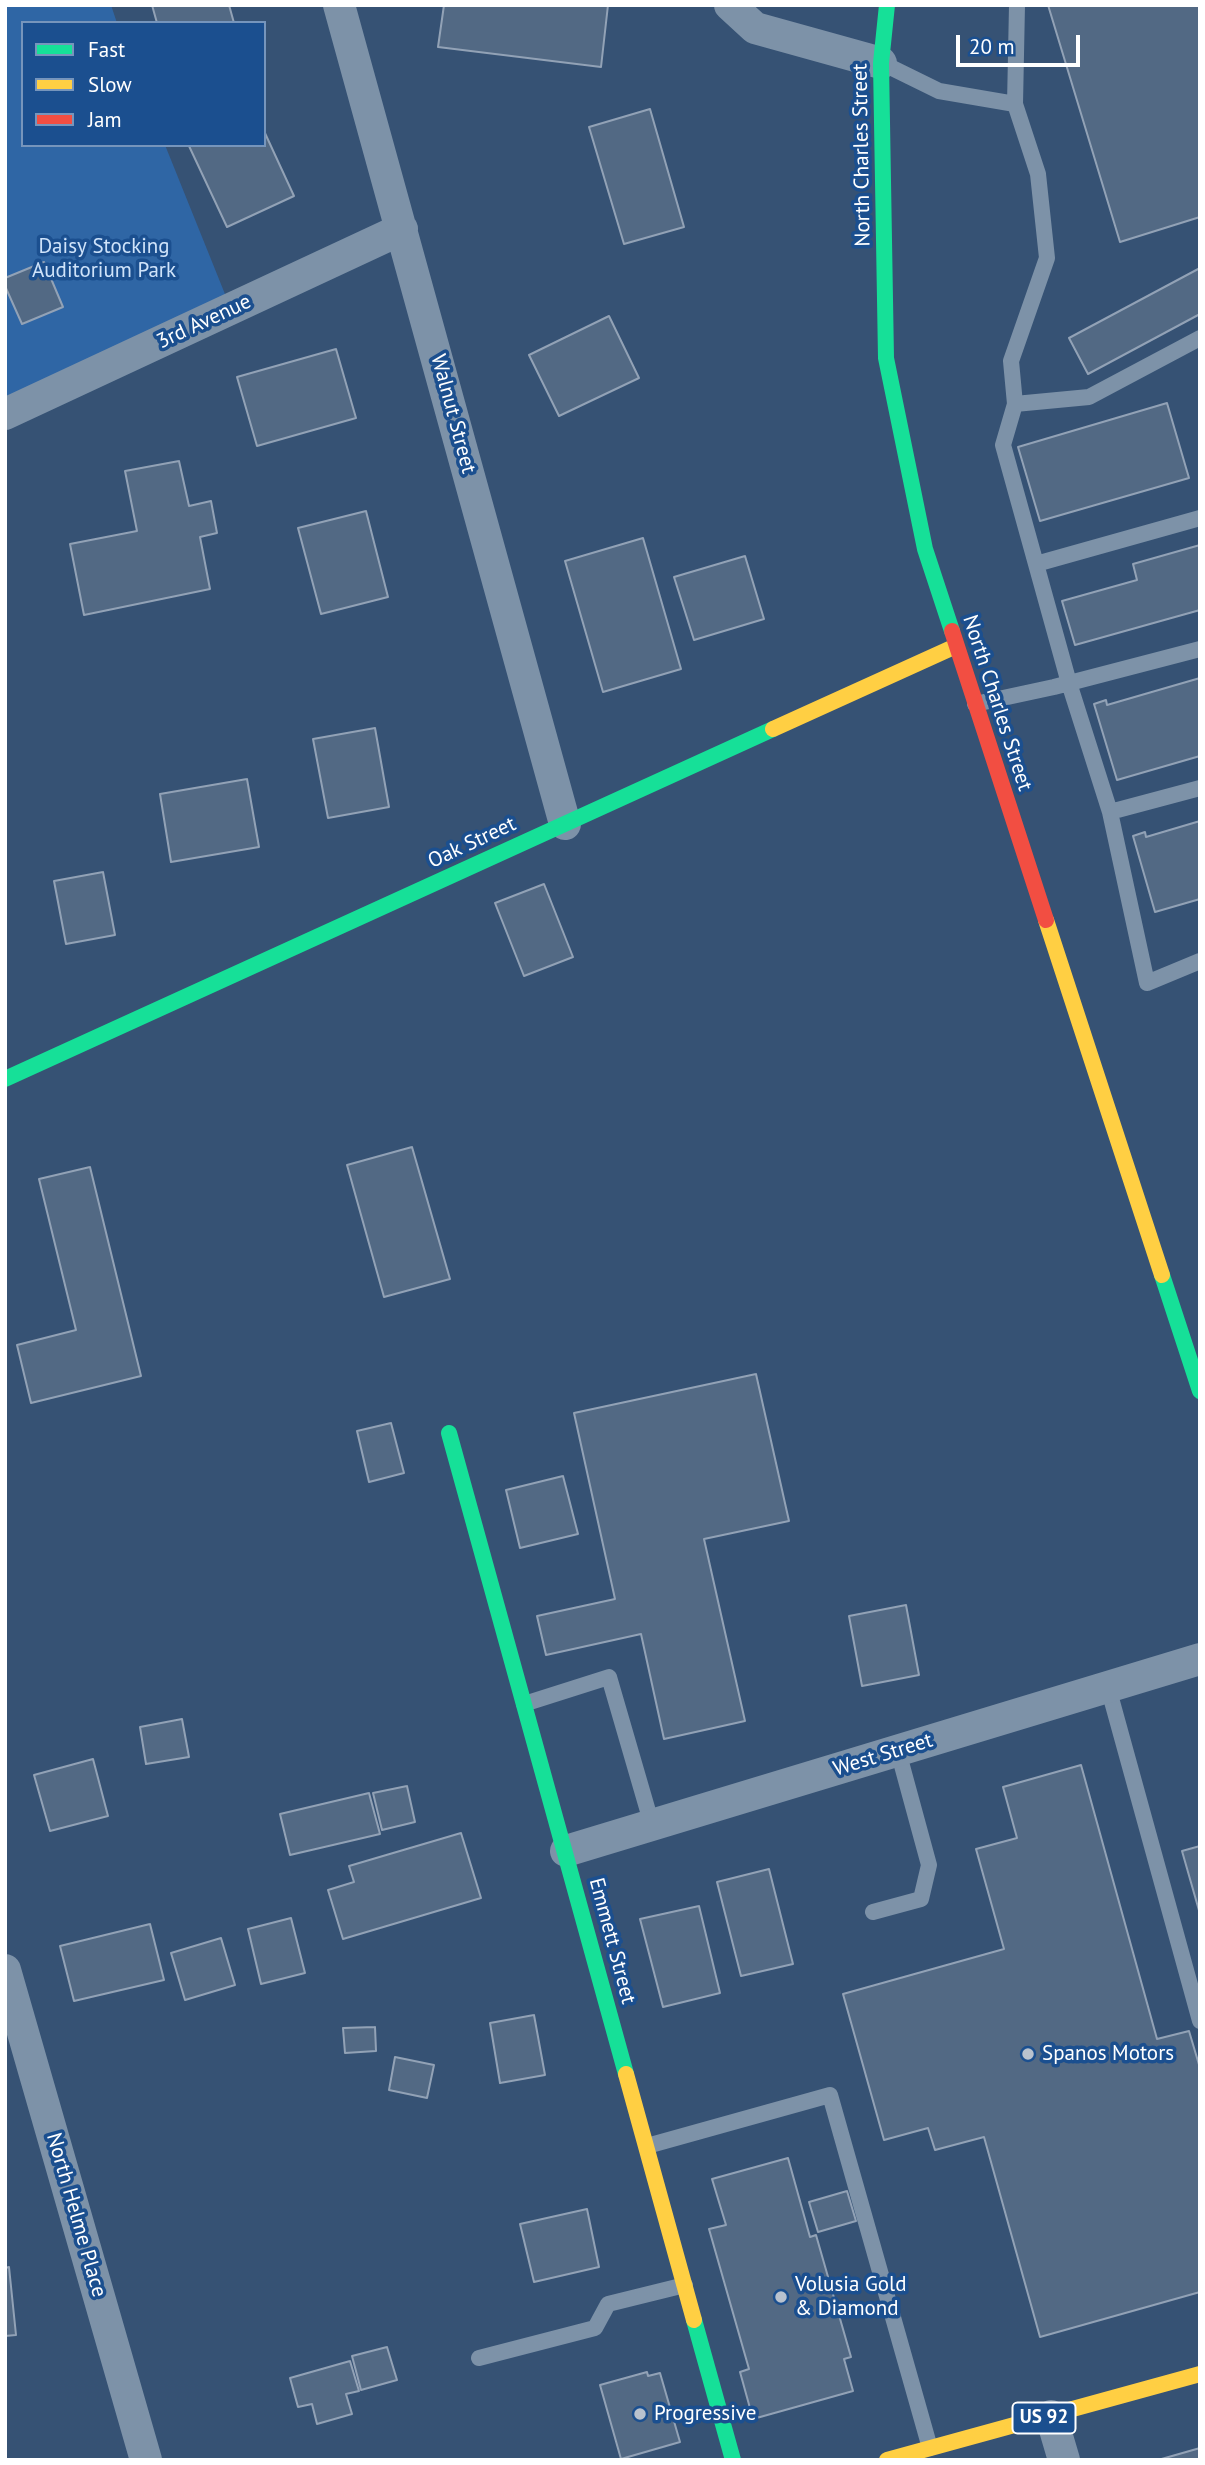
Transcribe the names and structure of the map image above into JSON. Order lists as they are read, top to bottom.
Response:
{
  "streets": {
    "street": [
      "North Charles Street",
      "3rd Avenue",
      "Walnut Street",
      "Oak Street",
      "West Street",
      "Emmett Street",
      "North Helme Place",
      "US 92"
    ]
  },
  "crossings": [
    ["North Charles Street", "Oak Street"],
    ["3rd Avenue", "Walnut Street"],
    ["Walnut Street", "Oak Street"],
    ["West Street", "Emmett Street"]
  ],
  "parks": ["Daisy Stocking Auditorium Park"],
  "places": ["Spanos Motors", "Volusia Gold & Diamond", "Progressive"],
  "legend": ["Fast", "Slow", "Jam"],
  "scale_bar": "20 m"
}
